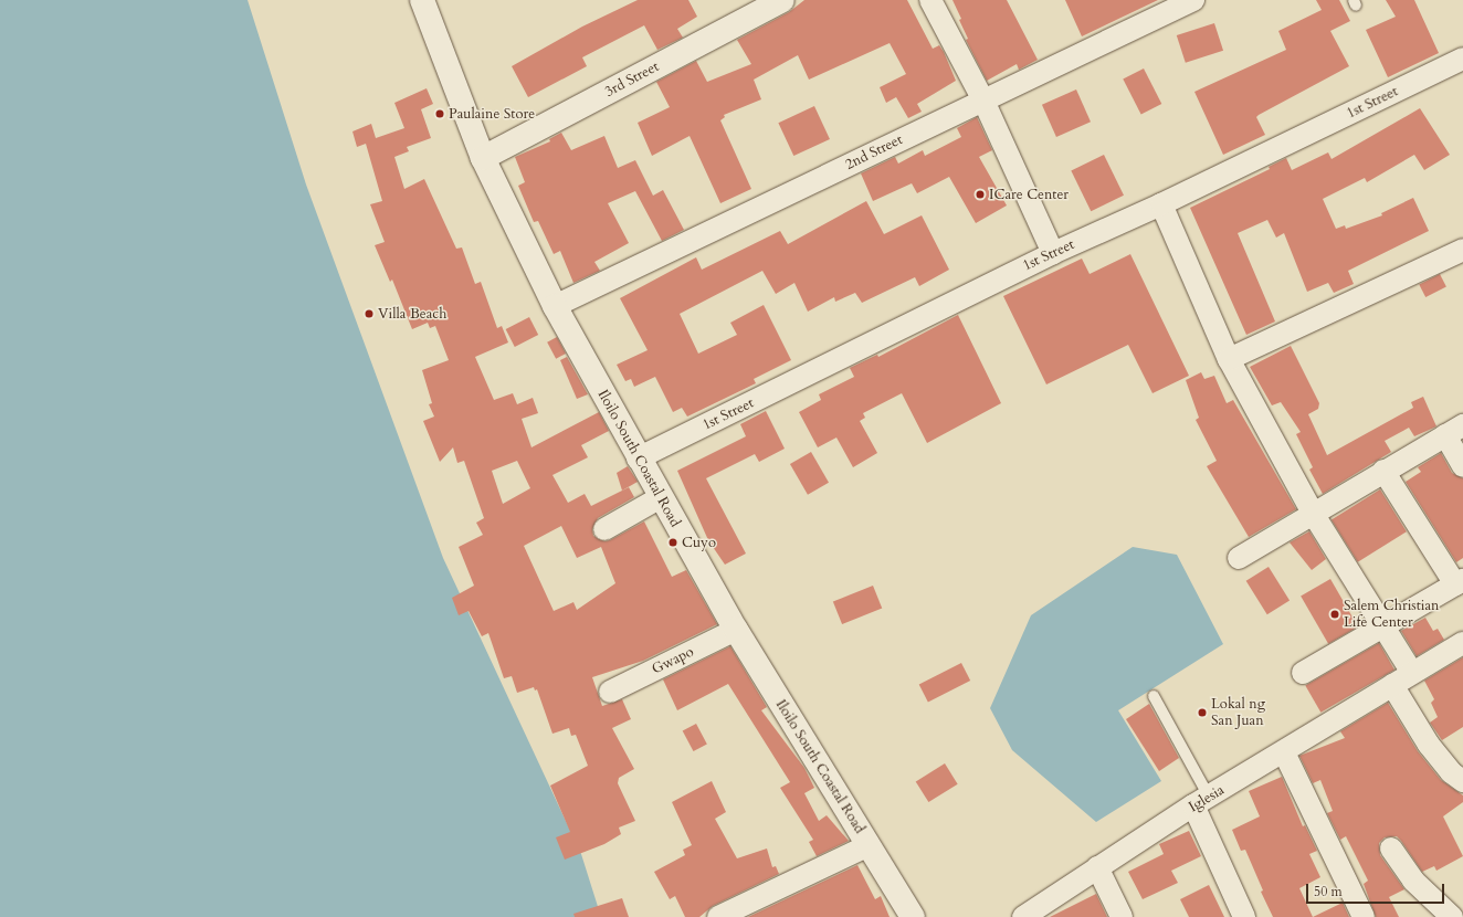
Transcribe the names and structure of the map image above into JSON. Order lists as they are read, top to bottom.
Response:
{
  "streets": {
    "street": [
      "3rd Street",
      "1st Street",
      "2nd Street",
      "Iloilo South Coastal Road",
      "Gwapo",
      "Iglesia"
    ]
  },
  "crossings": [
    ["3rd Street", "Iloilo South Coastal Road"],
    ["1st Street", "Iloilo South Coastal Road"],
    ["2nd Street", "Iloilo South Coastal Road"],
    ["Iloilo South Coastal Road", "Gwapo"]
  ],
  "places": [
    "Paulaine Store",
    "ICare Center",
    "Villa Beach",
    "Cuyo",
    "Salem Christian Life Center",
    "Lokal ng San Juan"
  ],
  "scale_bar": "50 m"
}
